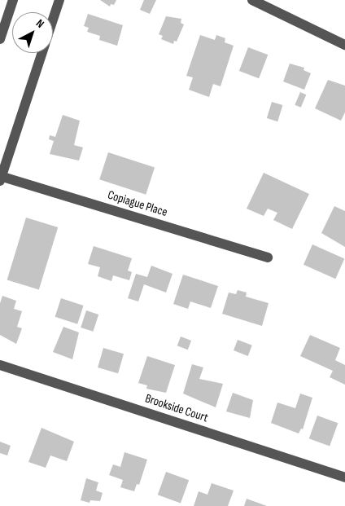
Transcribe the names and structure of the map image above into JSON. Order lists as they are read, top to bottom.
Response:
{
  "streets": {
    "street": ["Copiague Place", "Brookside Court"]
  },
  "north": "top right"
}
